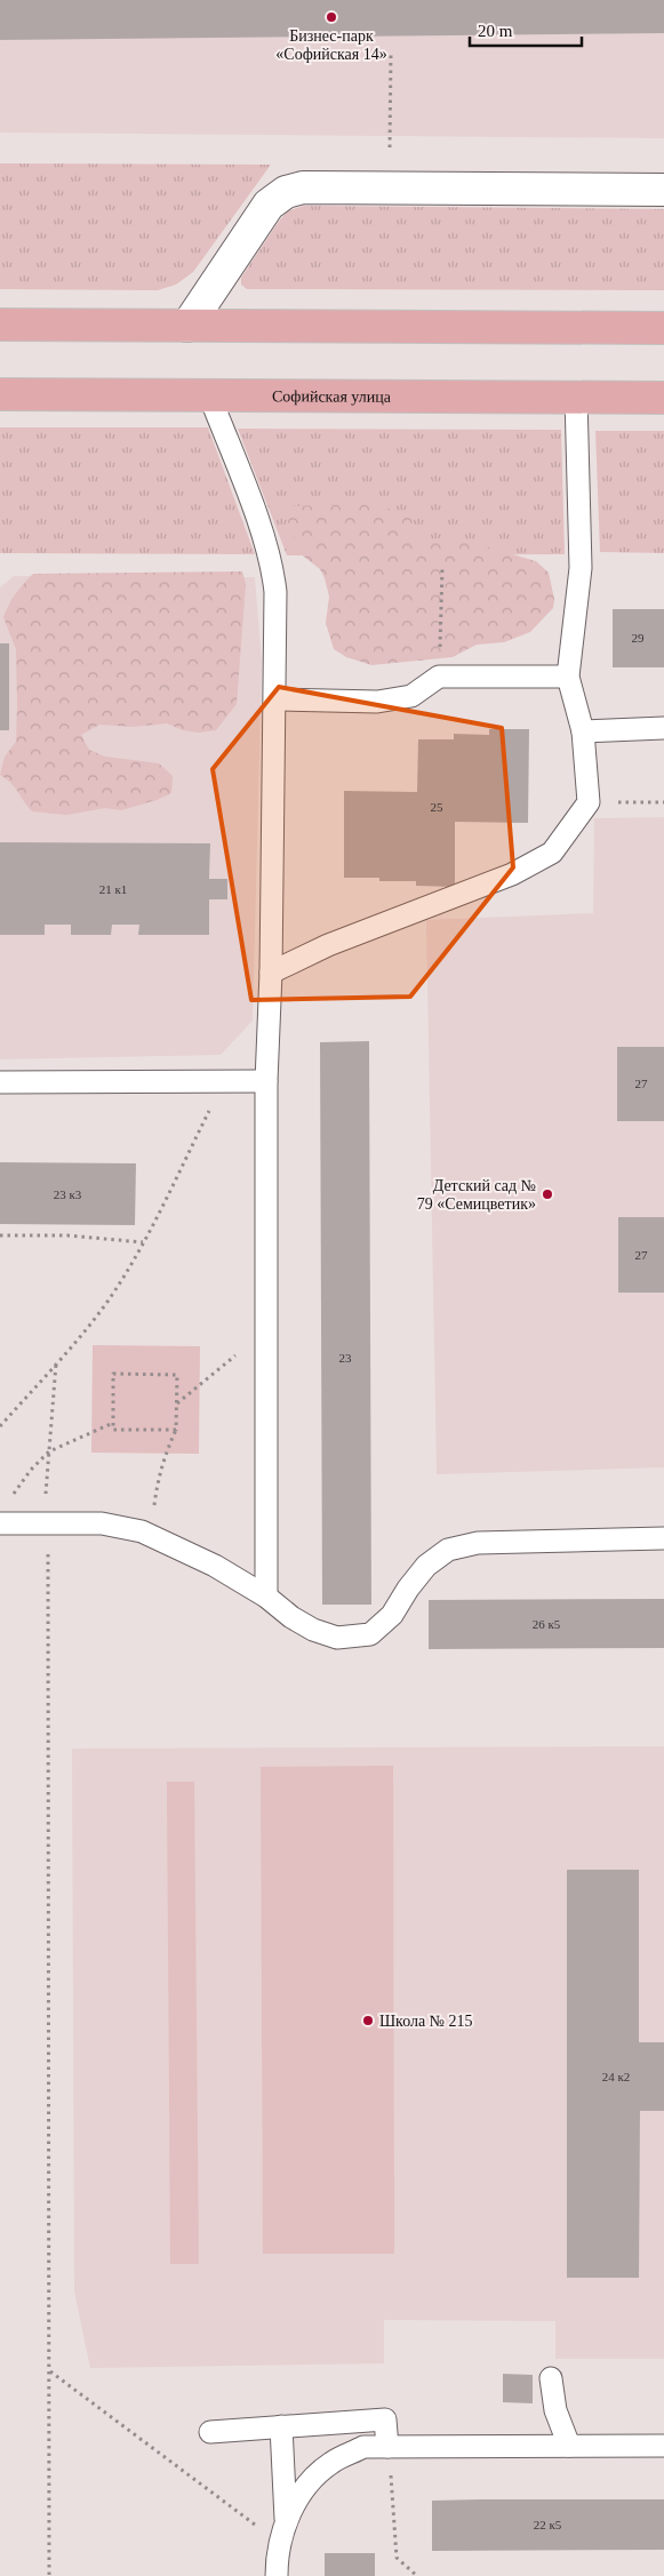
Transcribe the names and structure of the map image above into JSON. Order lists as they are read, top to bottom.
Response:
{
  "streets": {
    "main road": ["Софийская улица"]
  },
  "places": ["Бизнес-парк «Софийская 14»", "Детский сад № 79 «Семицветик»", "Школа № 215"],
  "house_numbers": [
    "29",
    "25",
    "21 к1",
    "27",
    "23 к3",
    "27",
    "23",
    "26 к5",
    "24 к2",
    "22 к5"
  ],
  "scale_bar": "20 m"
}
